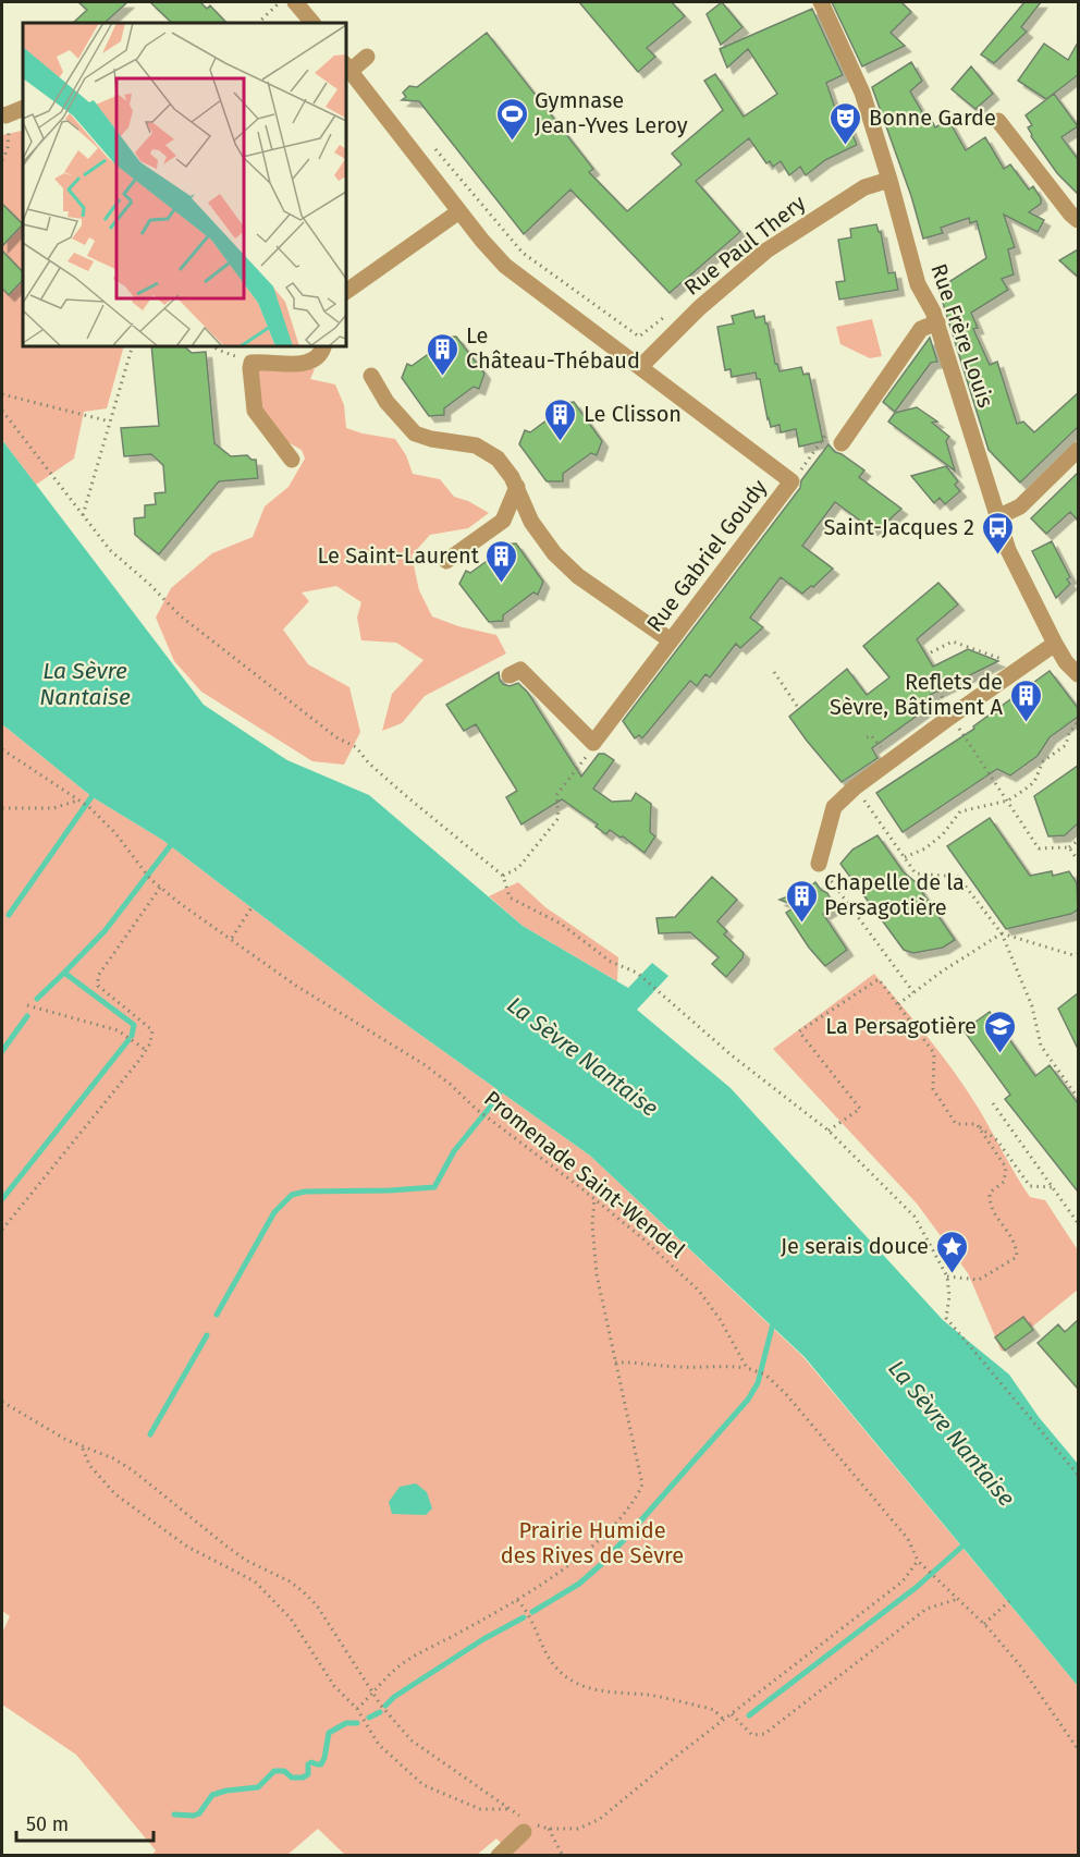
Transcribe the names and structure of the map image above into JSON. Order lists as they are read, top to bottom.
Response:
{
  "streets": {
    "street": ["Rue Paul Thery", "Rue Frère Louis", "Rue Gabriel Goudy"],
    "path": ["Promenade Saint-Wendel"]
  },
  "crossings": [
    ["Rue Paul Thery", "Rue Frère Louis"],
    ["Rue Paul Thery", "Rue Gabriel Goudy"]
  ],
  "water": ["La Sèvre Nantaise"],
  "parks": ["Prairie Humide des Rives de Sèvre"],
  "places": {
    "sports": ["Gymnase Jean-Yves Leroy"],
    "theatre": ["Bonne Garde"],
    "building": [
      "Le Château-Thébaud",
      "Le Clisson",
      "Le Saint-Laurent",
      "Reflets de Sèvre, Bâtiment A",
      "Chapelle de la Persagotière"
    ],
    "bus stop": ["Saint-Jacques 2"],
    "school or university": ["La Persagotière"],
    "place": ["Je serais douce"]
  },
  "scale_bar": "50 m"
}
